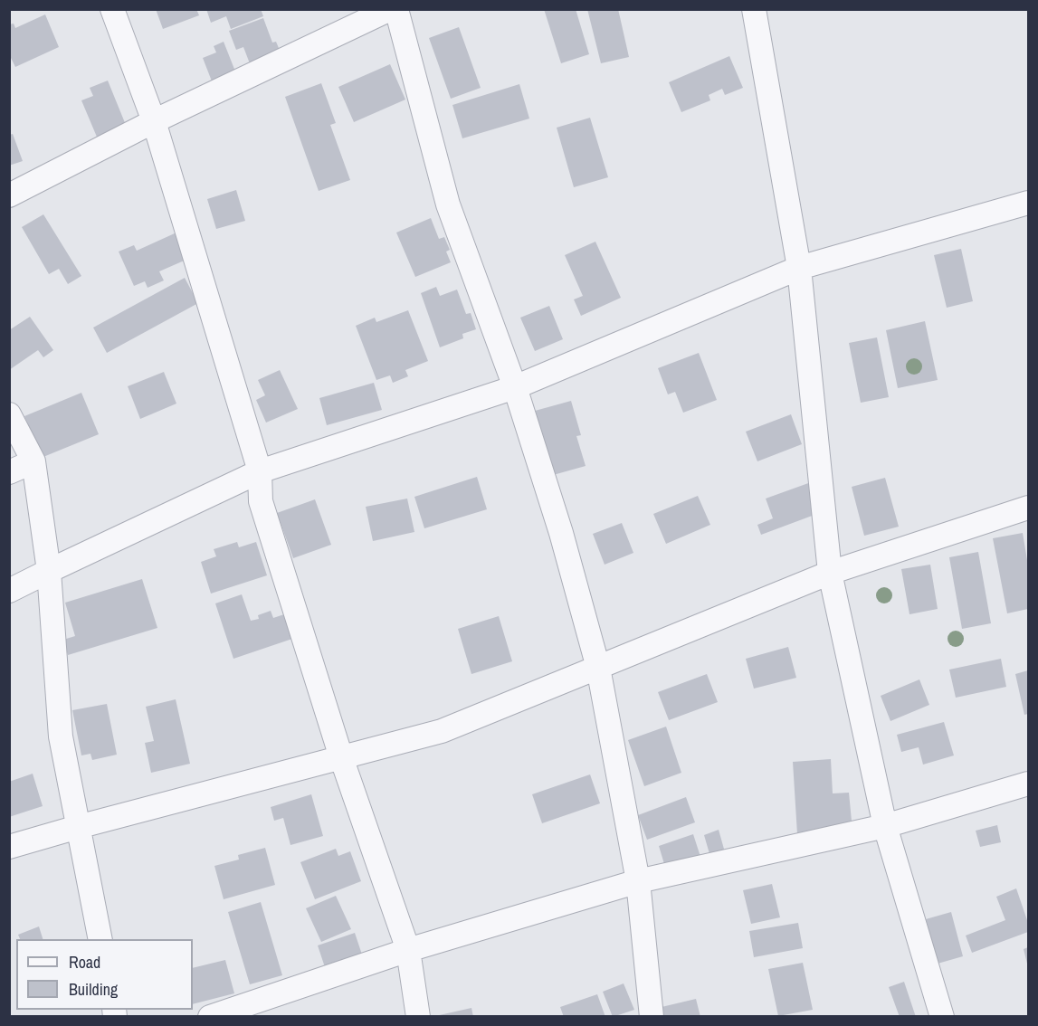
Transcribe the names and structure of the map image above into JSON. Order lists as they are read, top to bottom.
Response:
{
  "legend": ["Road", "Building"]
}
